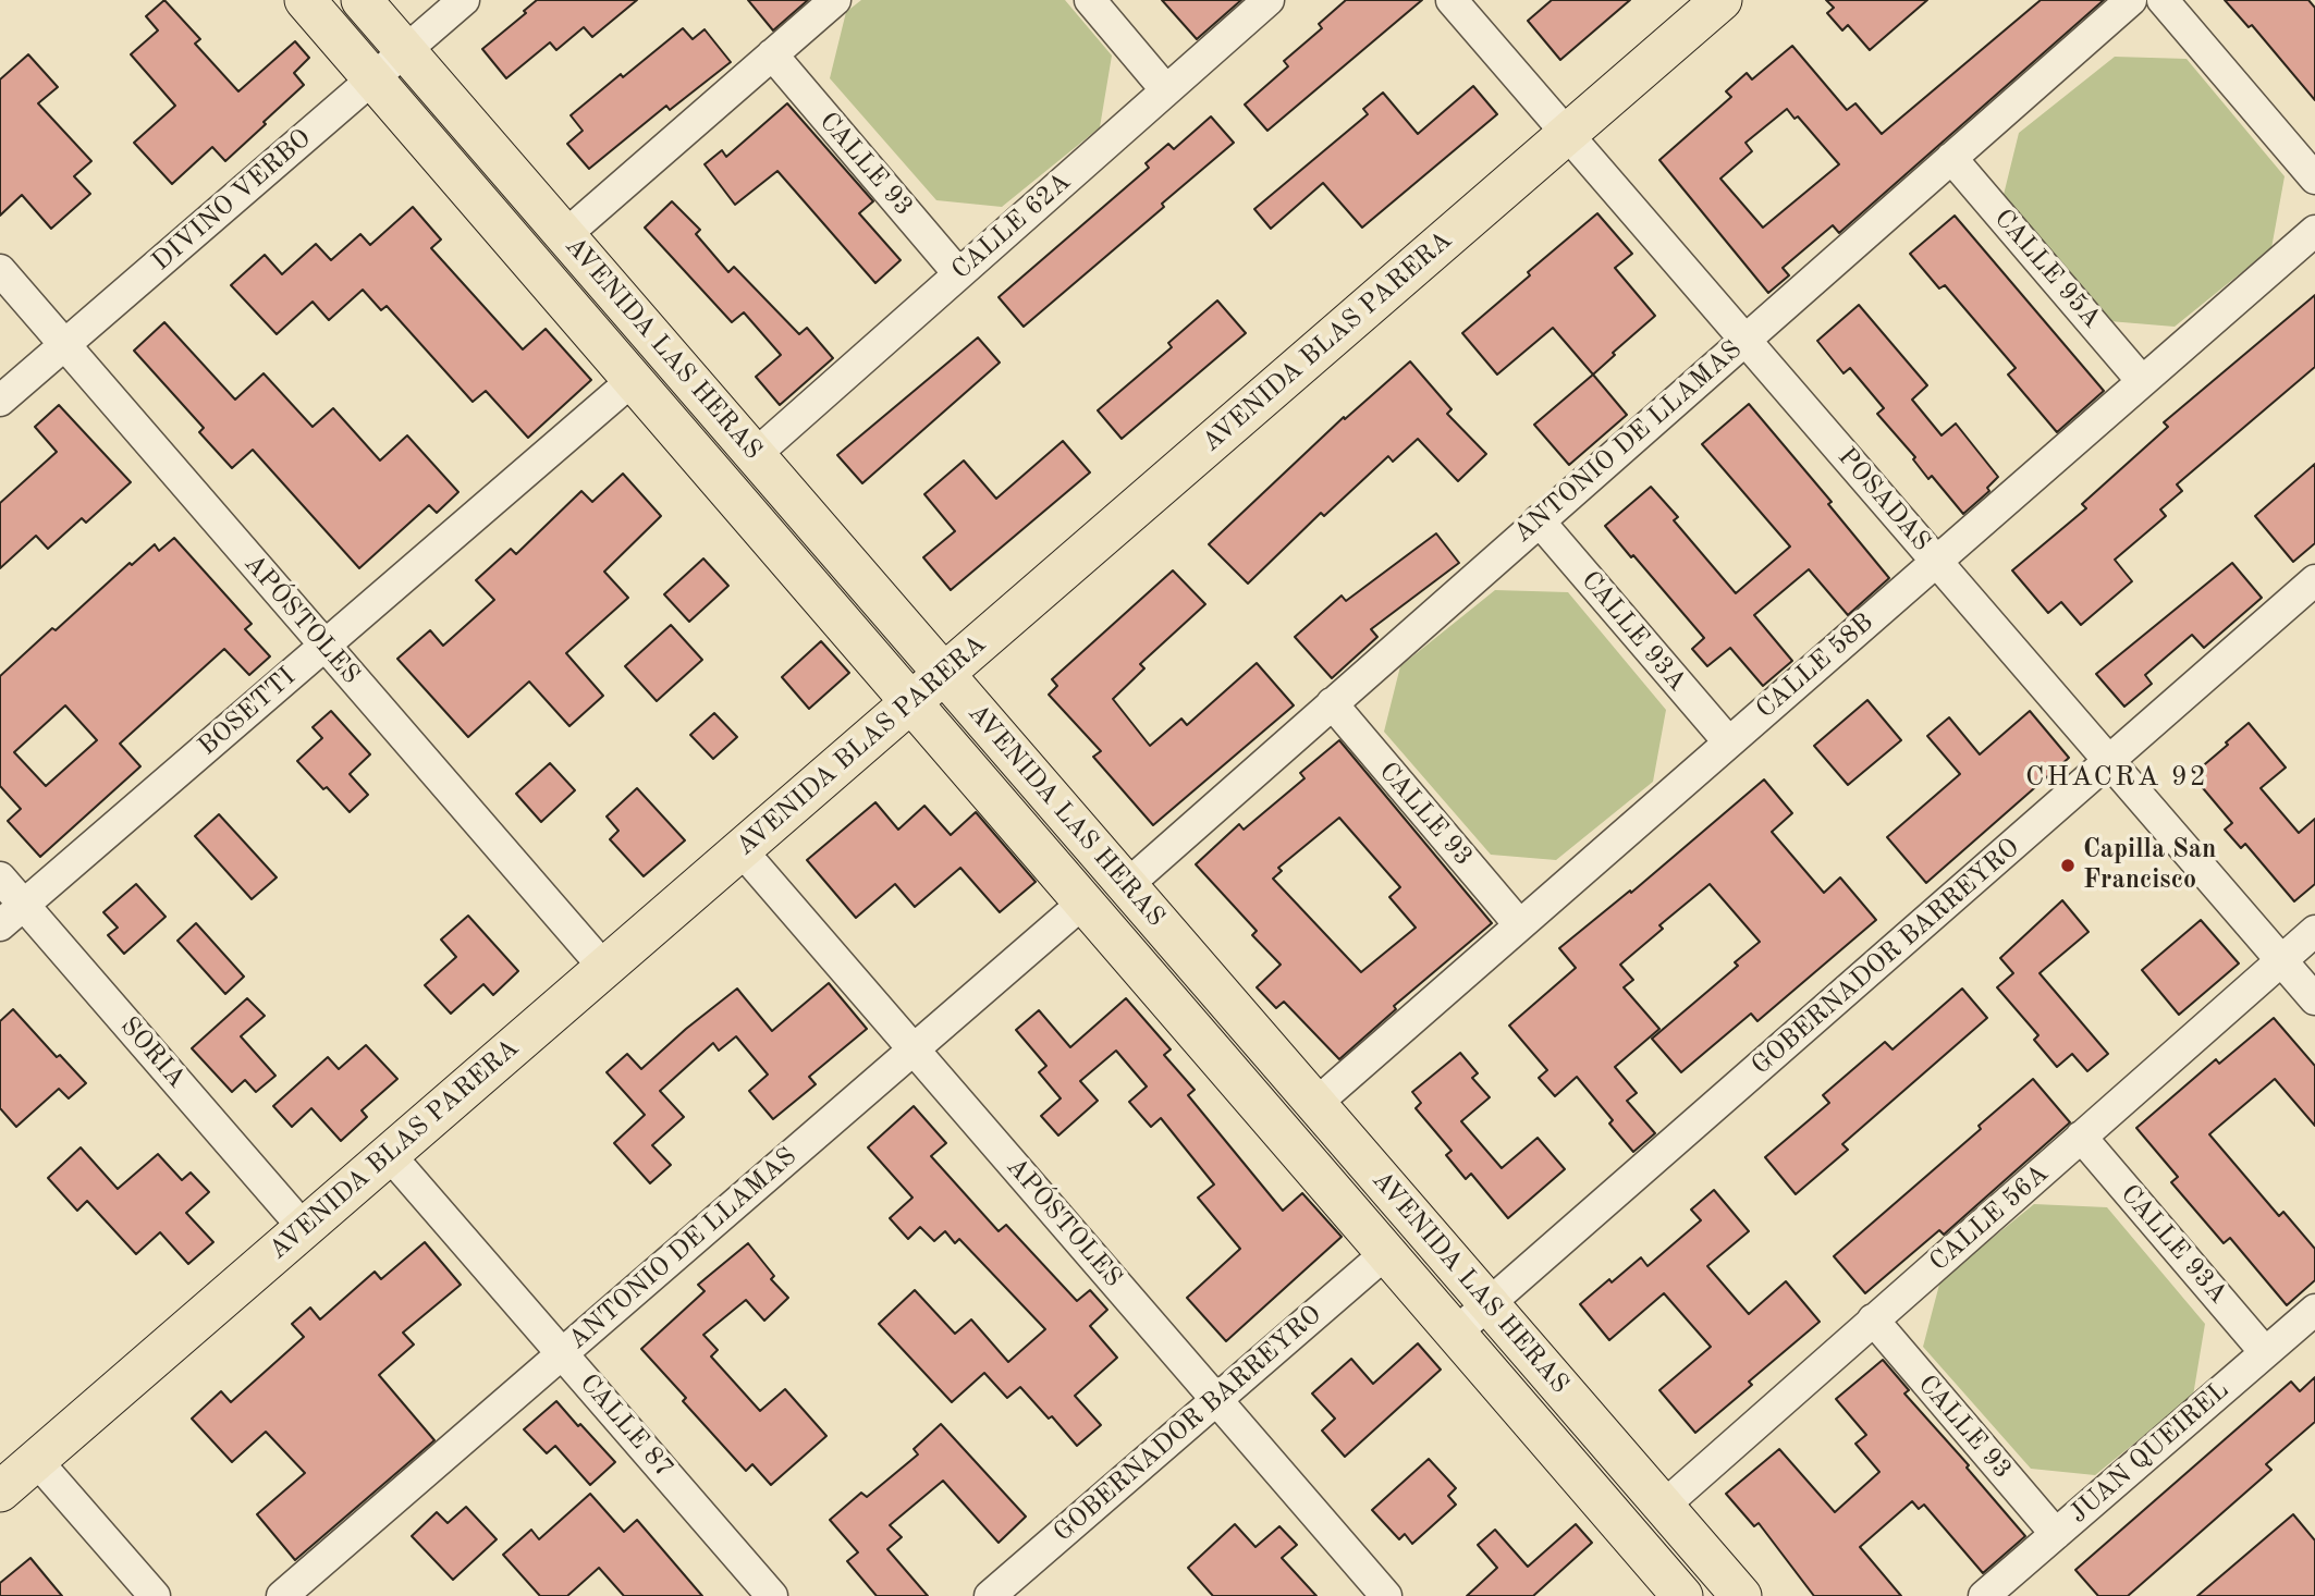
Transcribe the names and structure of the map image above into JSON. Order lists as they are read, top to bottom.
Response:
{
  "streets": {
    "main road": ["AVENIDA BLAS PARERA", "AVENIDA LAS HERAS"],
    "street": [
      "CALLE 93",
      "DIVINO VERBO",
      "CALLE 62A",
      "CALLE 95A",
      "ANTONIO DE LLAMAS",
      "POSADAS",
      "APÓSTOLES",
      "CALLE 93A",
      "CALLE 58B",
      "BOSETTI",
      "GOBERNADOR BARREYRO",
      "SORIA",
      "CALLE 56A",
      "CALLE 87",
      "JUAN QUEIREL"
    ]
  },
  "crossings": [
    ["CALLE 93", "CALLE 62A"],
    ["CALLE 93", "ANTONIO DE LLAMAS"],
    ["CALLE 93", "CALLE 58B"],
    ["CALLE 93", "CALLE 56A"],
    ["CALLE 93", "JUAN QUEIREL"],
    ["DIVINO VERBO", "AVENIDA LAS HERAS"],
    ["DIVINO VERBO", "APÓSTOLES"],
    ["CALLE 62A", "AVENIDA LAS HERAS"],
    ["CALLE 95A", "ANTONIO DE LLAMAS"],
    ["CALLE 95A", "CALLE 58B"],
    ["AVENIDA BLAS PARERA", "AVENIDA LAS HERAS"],
    ["AVENIDA BLAS PARERA", "POSADAS"],
    ["AVENIDA BLAS PARERA", "APÓSTOLES"],
    ["AVENIDA BLAS PARERA", "SORIA"],
    ["AVENIDA BLAS PARERA", "CALLE 87"],
    ["AVENIDA LAS HERAS", "ANTONIO DE LLAMAS"],
    ["AVENIDA LAS HERAS", "CALLE 58B"],
    ["AVENIDA LAS HERAS", "BOSETTI"],
    ["AVENIDA LAS HERAS", "GOBERNADOR BARREYRO"],
    ["AVENIDA LAS HERAS", "CALLE 56A"],
    ["ANTONIO DE LLAMAS", "POSADAS"],
    ["ANTONIO DE LLAMAS", "APÓSTOLES"],
    ["ANTONIO DE LLAMAS", "CALLE 93A"],
    ["ANTONIO DE LLAMAS", "CALLE 87"],
    ["POSADAS", "CALLE 58B"],
    ["POSADAS", "GOBERNADOR BARREYRO"],
    ["POSADAS", "CALLE 56A"],
    ["APÓSTOLES", "BOSETTI"],
    ["APÓSTOLES", "GOBERNADOR BARREYRO"],
    ["CALLE 93A", "CALLE 58B"],
    ["CALLE 93A", "CALLE 56A"],
    ["CALLE 93A", "JUAN QUEIREL"],
    ["BOSETTI", "SORIA"]
  ],
  "districts": ["CHACRA 92"],
  "places": ["Capilla San Francisco"]
}
